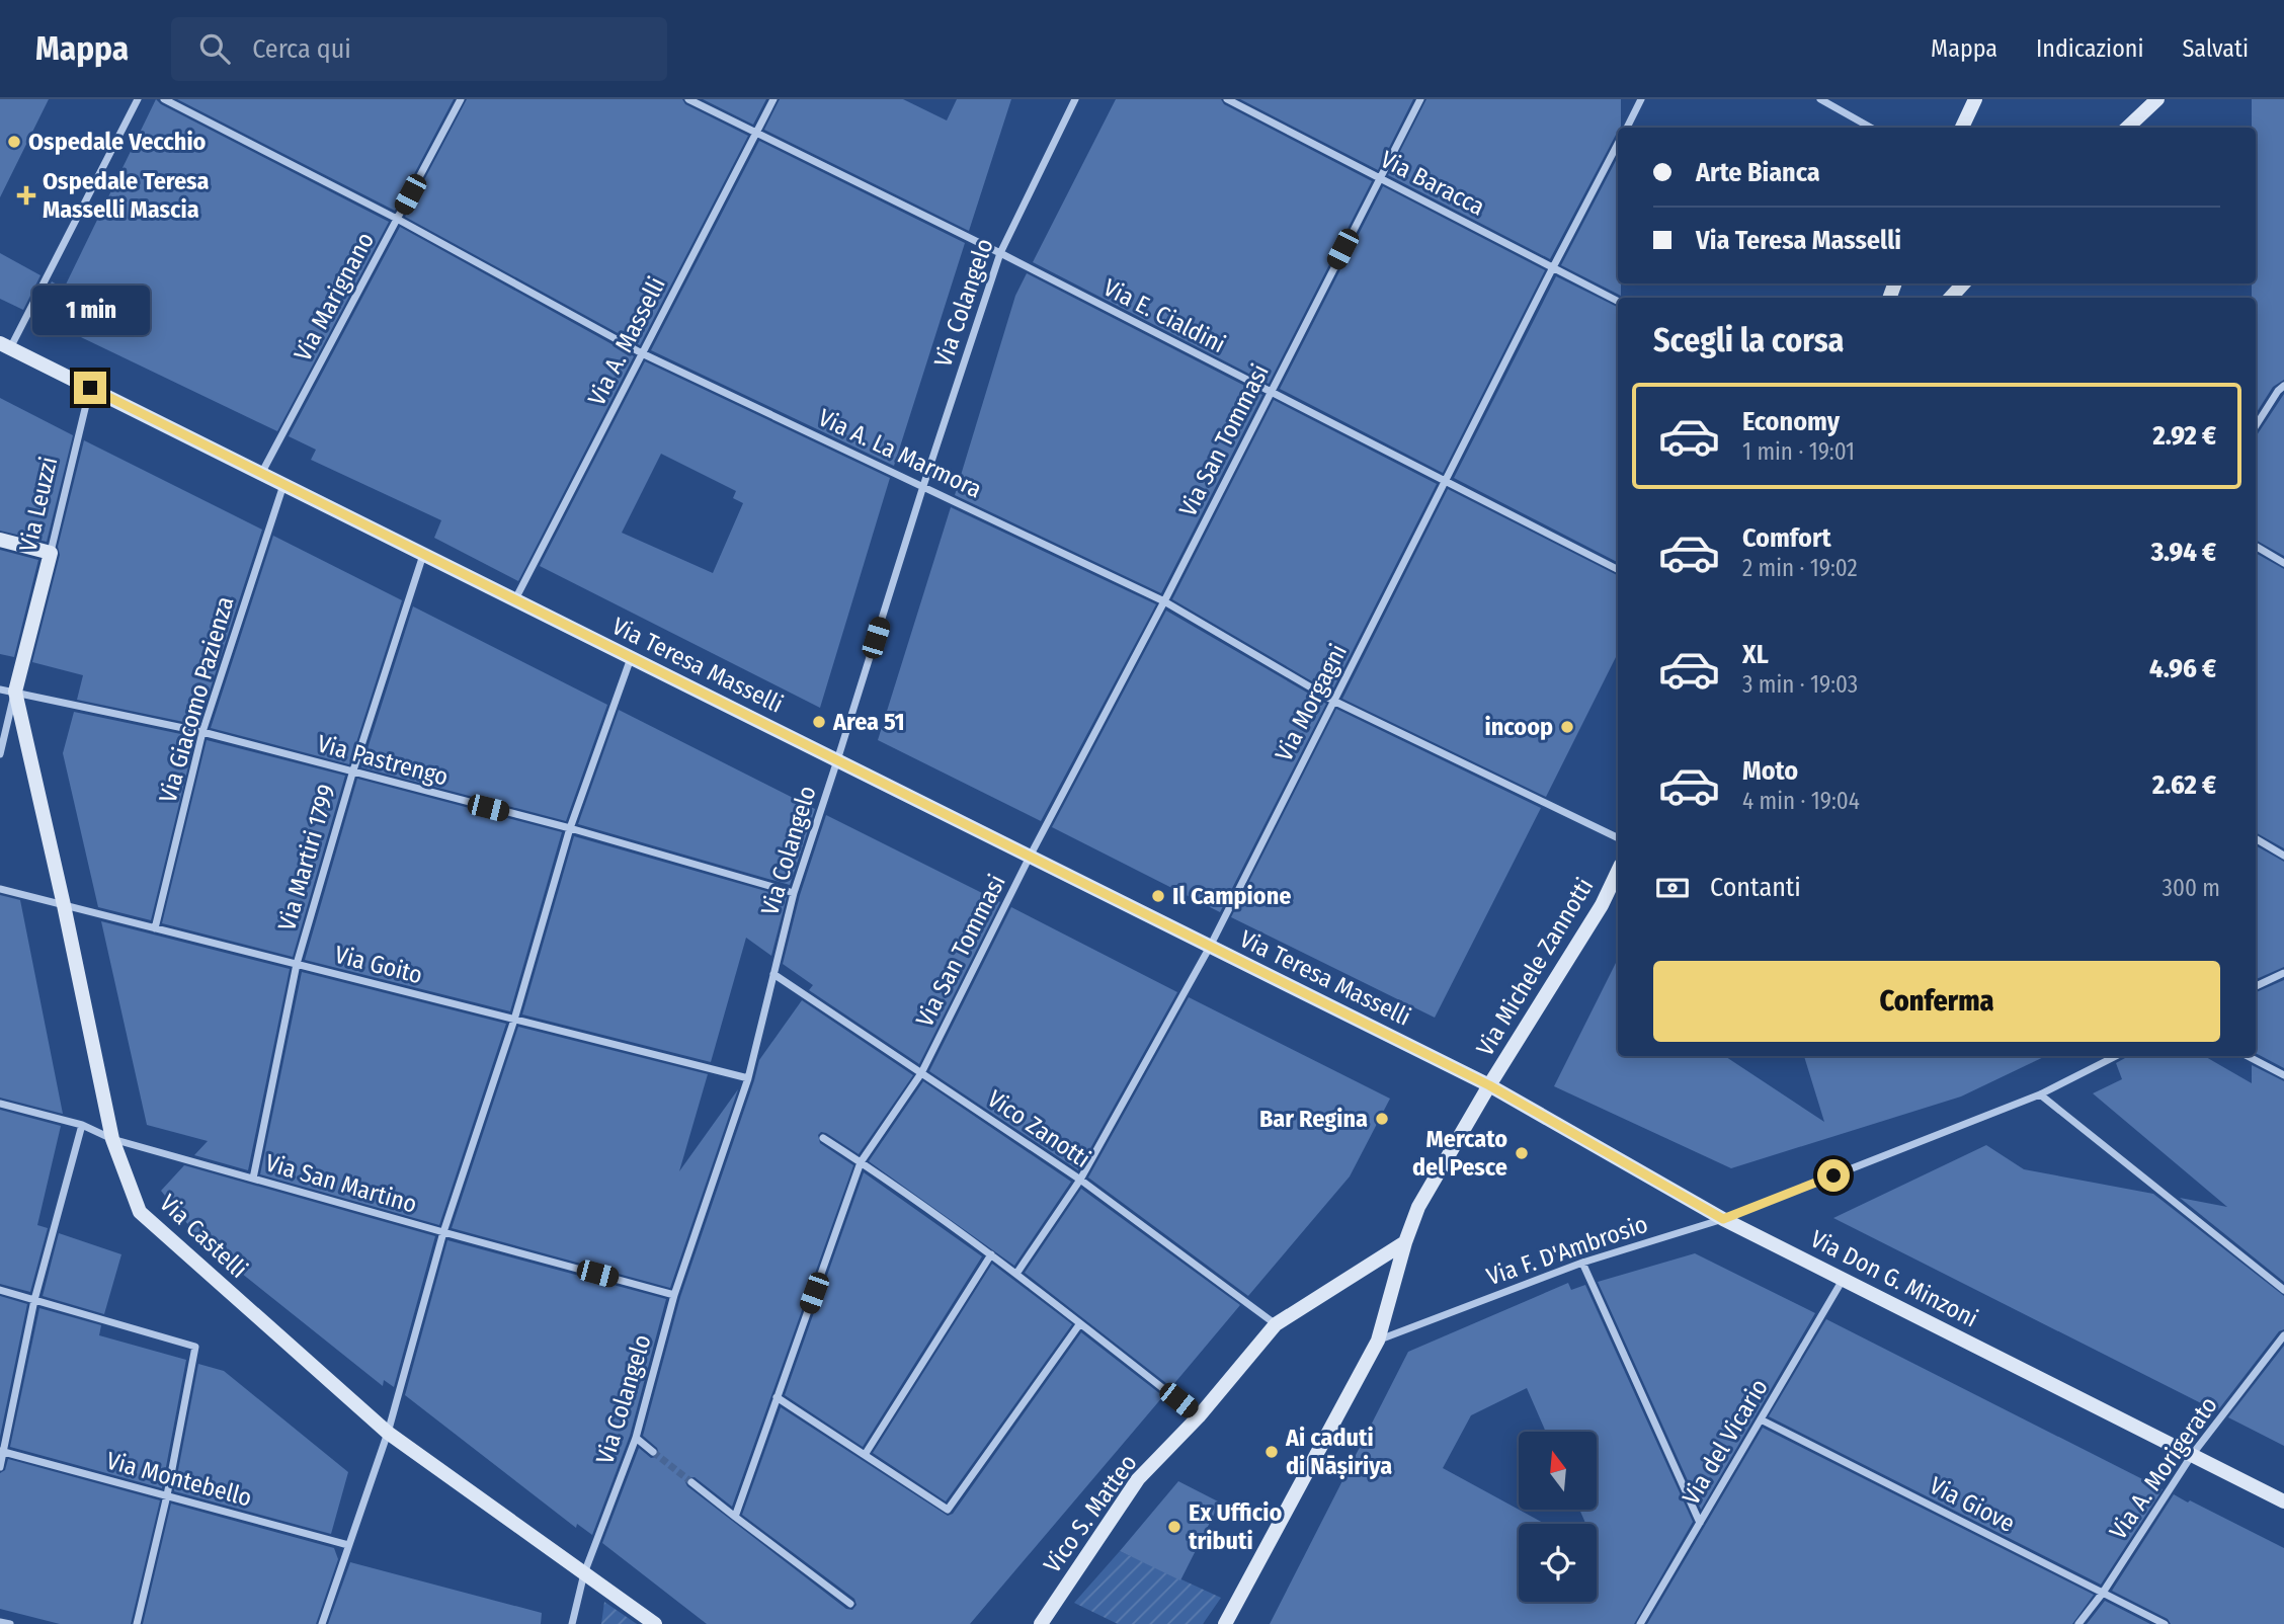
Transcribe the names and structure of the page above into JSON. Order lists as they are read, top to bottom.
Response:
{
  "streets": {
    "street": [
      "Via Baracca",
      "Via Marignano",
      "Via Colangelo",
      "Via E. Cialdini",
      "Via A. Masselli",
      "Via San Tommasi",
      "Via A. La Marmora",
      "Via Leuzzi",
      "Via Teresa Masselli",
      "Via Giacomo Pazienza",
      "Via Morgagni",
      "Via Pastrengo",
      "Via Martiri 1799",
      "Via Goito",
      "Via Michele Zannotti",
      "Vico Zanotti",
      "Via San Martino",
      "Via Castelli",
      "Via F. D'Ambrosio",
      "Via Don G. Minzoni",
      "Via del Vicario",
      "Via A. Morigerato",
      "Via Montebello",
      "Via Giove",
      "Vico S. Matteo"
    ]
  },
  "crossings": [
    ["Via Baracca", "Via San Tommasi"],
    ["Via Baracca", "Via Morgagni"],
    ["Via Marignano", "Via A. La Marmora"],
    ["Via Marignano", "Via Teresa Masselli"],
    ["Via Colangelo", "Via E. Cialdini"],
    ["Via Colangelo", "Via A. La Marmora"],
    ["Via Colangelo", "Via Teresa Masselli"],
    ["Via Colangelo", "Via Pastrengo"],
    ["Via Colangelo", "Via Goito"],
    ["Via Colangelo", "Vico Zanotti"],
    ["Via Colangelo", "Via San Martino"],
    ["Via Colangelo", "Via Castelli"],
    ["Via E. Cialdini", "Via A. Masselli"],
    ["Via E. Cialdini", "Via San Tommasi"],
    ["Via E. Cialdini", "Via Morgagni"],
    ["Via A. Masselli", "Via A. La Marmora"],
    ["Via A. Masselli", "Via Teresa Masselli"],
    ["Via San Tommasi", "Via A. La Marmora"],
    ["Via San Tommasi", "Via Teresa Masselli"],
    ["Via San Tommasi", "Vico Zanotti"],
    ["Via A. La Marmora", "Via Morgagni"],
    ["Via Leuzzi", "Via Teresa Masselli"],
    ["Via Leuzzi", "Via Pastrengo"],
    ["Via Leuzzi", "Via Castelli"],
    ["Via Teresa Masselli", "Via Giacomo Pazienza"],
    ["Via Teresa Masselli", "Via Morgagni"],
    ["Via Teresa Masselli", "Via Martiri 1799"],
    ["Via Teresa Masselli", "Via Michele Zannotti"],
    ["Via Teresa Masselli", "Via Don G. Minzoni"],
    ["Via Giacomo Pazienza", "Via Pastrengo"],
    ["Via Giacomo Pazienza", "Via Goito"],
    ["Via Morgagni", "Vico Zanotti"],
    ["Via Pastrengo", "Via Martiri 1799"],
    ["Via Pastrengo", "Via Castelli"],
    ["Via Martiri 1799", "Via Goito"],
    ["Via Martiri 1799", "Via San Martino"],
    ["Via Goito", "Via Castelli"],
    ["Via Michele Zannotti", "Via F. D'Ambrosio"],
    ["Via Michele Zannotti", "Via Don G. Minzoni"],
    ["Via Michele Zannotti", "Vico S. Matteo"],
    ["Vico Zanotti", "Vico S. Matteo"],
    ["Via San Martino", "Via Castelli"],
    ["Via F. D'Ambrosio", "Via Don G. Minzoni"],
    ["Via Don G. Minzoni", "Via del Vicario"],
    ["Via Don G. Minzoni", "Via A. Morigerato"],
    ["Via del Vicario", "Via Giove"],
    ["Via A. Morigerato", "Via Giove"]
  ],
  "places": {
    "other": [
      "Ospedale Vecchio",
      "Area 51",
      "incoop",
      "Il Campione",
      "Bar Regina",
      "Mercato del Pesce",
      "Ai caduti di Nāṣiriya",
      "Ex Ufficio tributi"
    ],
    "health": ["Ospedale Teresa Masselli Mascia"]
  },
  "north": "top",
  "page": {
    "header": "Mappa",
    "search": "Cerca qui",
    "nav": ["Mappa", "Indicazioni", "Salvati"],
    "banner": ["Arte Bianca", "Via Teresa Masselli"],
    "bubble": "1 min",
    "heading": "Scegli la corsa",
    "list": [
      {
        "name": "Economy",
        "note": "1 min · 19:01",
        "value": "2.92 €"
      },
      {
        "name": "Comfort",
        "note": "2 min · 19:02",
        "value": "3.94 €"
      },
      {
        "name": "XL",
        "note": "3 min · 19:03",
        "value": "4.96 €"
      },
      {
        "name": "Moto",
        "note": "4 min · 19:04",
        "value": "2.62 €"
      }
    ],
    "pay": ["Contanti", "300 m"],
    "buttons": "Conferma"
  }
}
